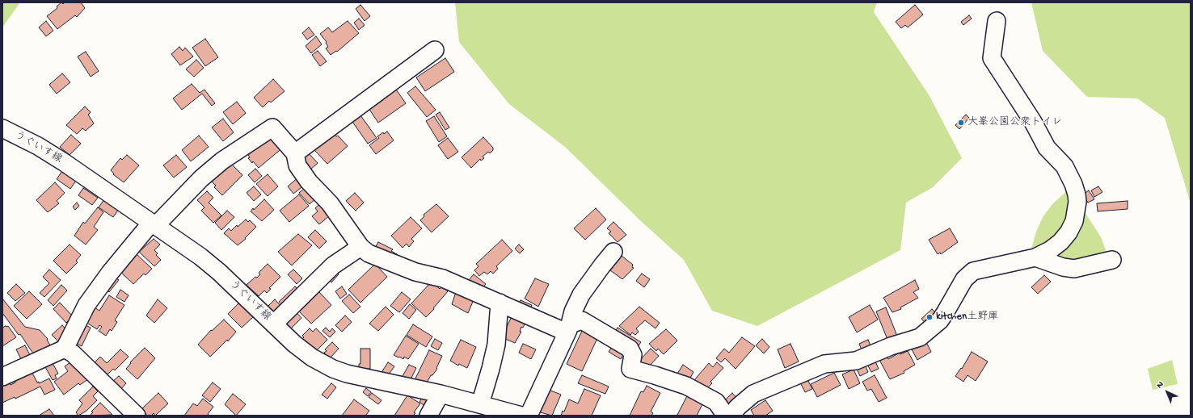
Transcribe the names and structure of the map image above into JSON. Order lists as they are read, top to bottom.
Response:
{
  "streets": {
    "street": ["うぐいす線"]
  },
  "places": ["大峯公園公衆トイレ", "kitchen土野庫"],
  "north": "top left"
}
